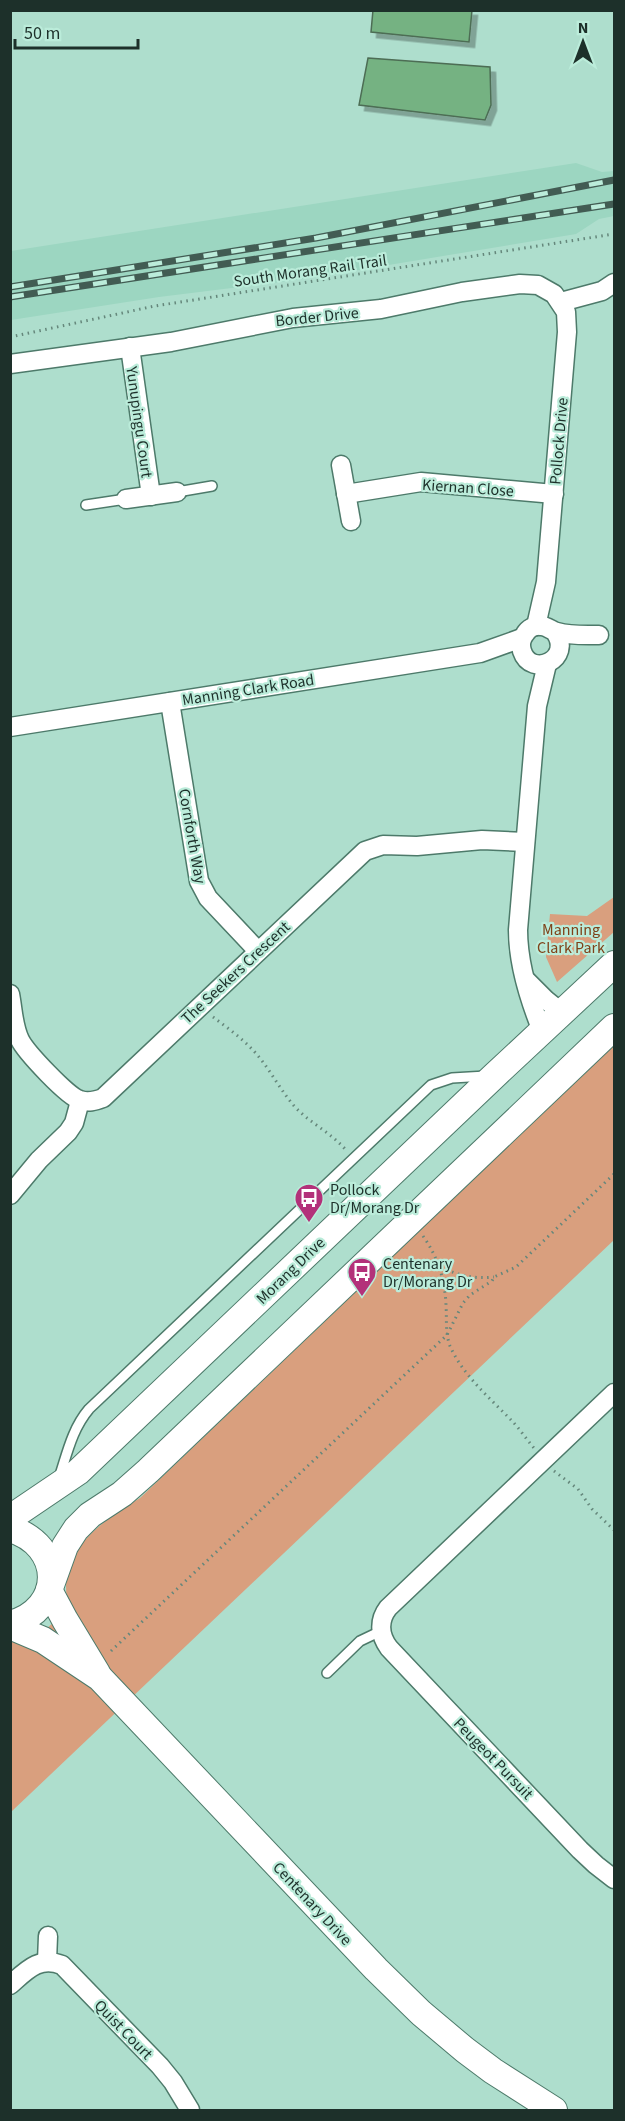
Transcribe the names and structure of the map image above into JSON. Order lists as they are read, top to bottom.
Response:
{
  "streets": {
    "main road": ["Morang Drive", "Centenary Drive"],
    "street": [
      "Border Drive",
      "Yunupingu Court",
      "Pollock Drive",
      "Kiernan Close",
      "Manning Clark Road",
      "Cornforth Way",
      "The Seekers Crescent",
      "Peugeot Pursuit",
      "Quist Court"
    ],
    "path": ["South Morang Rail Trail"]
  },
  "crossings": [
    ["Border Drive", "Yunupingu Court"],
    ["Border Drive", "Pollock Drive"],
    ["Pollock Drive", "Kiernan Close"],
    ["Manning Clark Road", "Cornforth Way"],
    ["Cornforth Way", "The Seekers Crescent"]
  ],
  "parks": ["Manning Clark Park"],
  "places": {
    "bus stop": ["Pollock Dr/Morang Dr", "Centenary Dr/Morang Dr"]
  },
  "scale_bar": "50 m",
  "north": "top"
}
